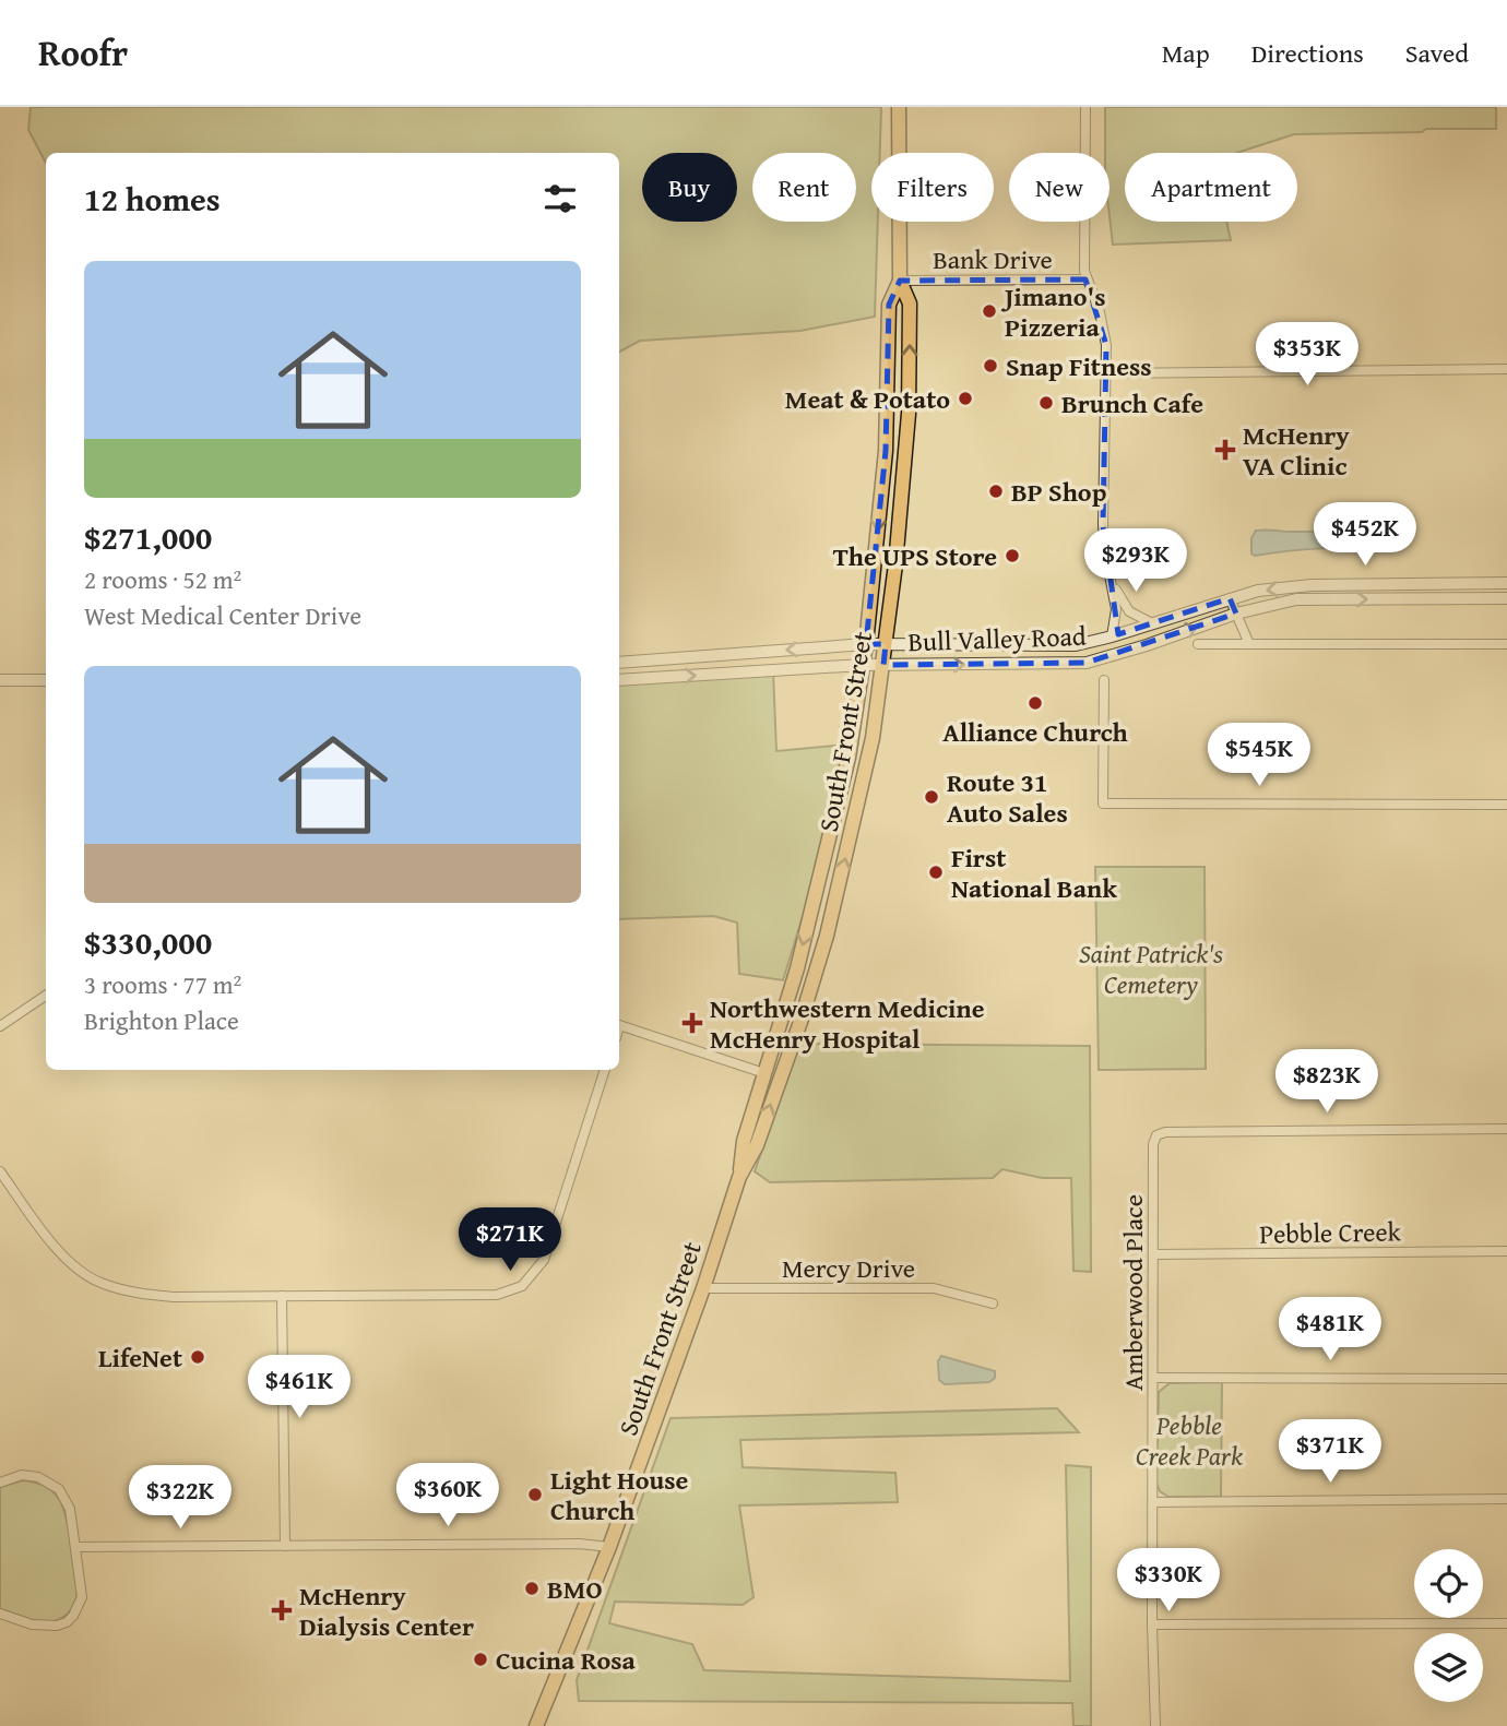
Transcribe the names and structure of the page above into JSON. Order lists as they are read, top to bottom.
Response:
{
  "streets": {
    "main road": ["South Front Street"],
    "street": [
      "Bank Drive",
      "Bull Valley Road",
      "Pebble Creek",
      "Mercy Drive",
      "Amberwood Place"
    ]
  },
  "crossings": [
    ["Bank Drive", "South Front Street"],
    ["Bull Valley Road", "South Front Street"],
    ["South Front Street", "Mercy Drive"],
    ["Pebble Creek", "Amberwood Place"]
  ],
  "parks": ["Saint Patrick's Cemetery", "Pebble Creek Park"],
  "places": {
    "other": [
      "Jimano's Pizzeria",
      "Snap Fitness",
      "Meat & Potato",
      "Brunch Cafe",
      "BP Shop",
      "The UPS Store",
      "Alliance Church",
      "Route 31 Auto Sales",
      "First National Bank",
      "LifeNet",
      "Light House Church",
      "BMO",
      "Cucina Rosa"
    ],
    "health": ["McHenry VA Clinic", "Northwestern Medicine McHenry Hospital", "McHenry Dialysis Center"]
  },
  "page": {
    "header": "Roofr",
    "nav": ["Map", "Directions", "Saved"],
    "chip": [
      "Buy",
      "Rent",
      "Filters",
      "New",
      "Apartment"
    ],
    "heading": "12 homes",
    "list": [
      {
        "name": "$271,000",
        "note": "2 rooms · 52 m² · West Medical Center Drive"
      },
      {
        "name": "$330,000",
        "note": "3 rooms · 77 m² · Brighton Place"
      }
    ],
    "price": [
      "$353K",
      "$452K",
      "$293K",
      "$545K",
      "$823K",
      "$271K",
      "$481K",
      "$461K",
      "$371K",
      "$360K",
      "$322K",
      "$330K"
    ]
  }
}
